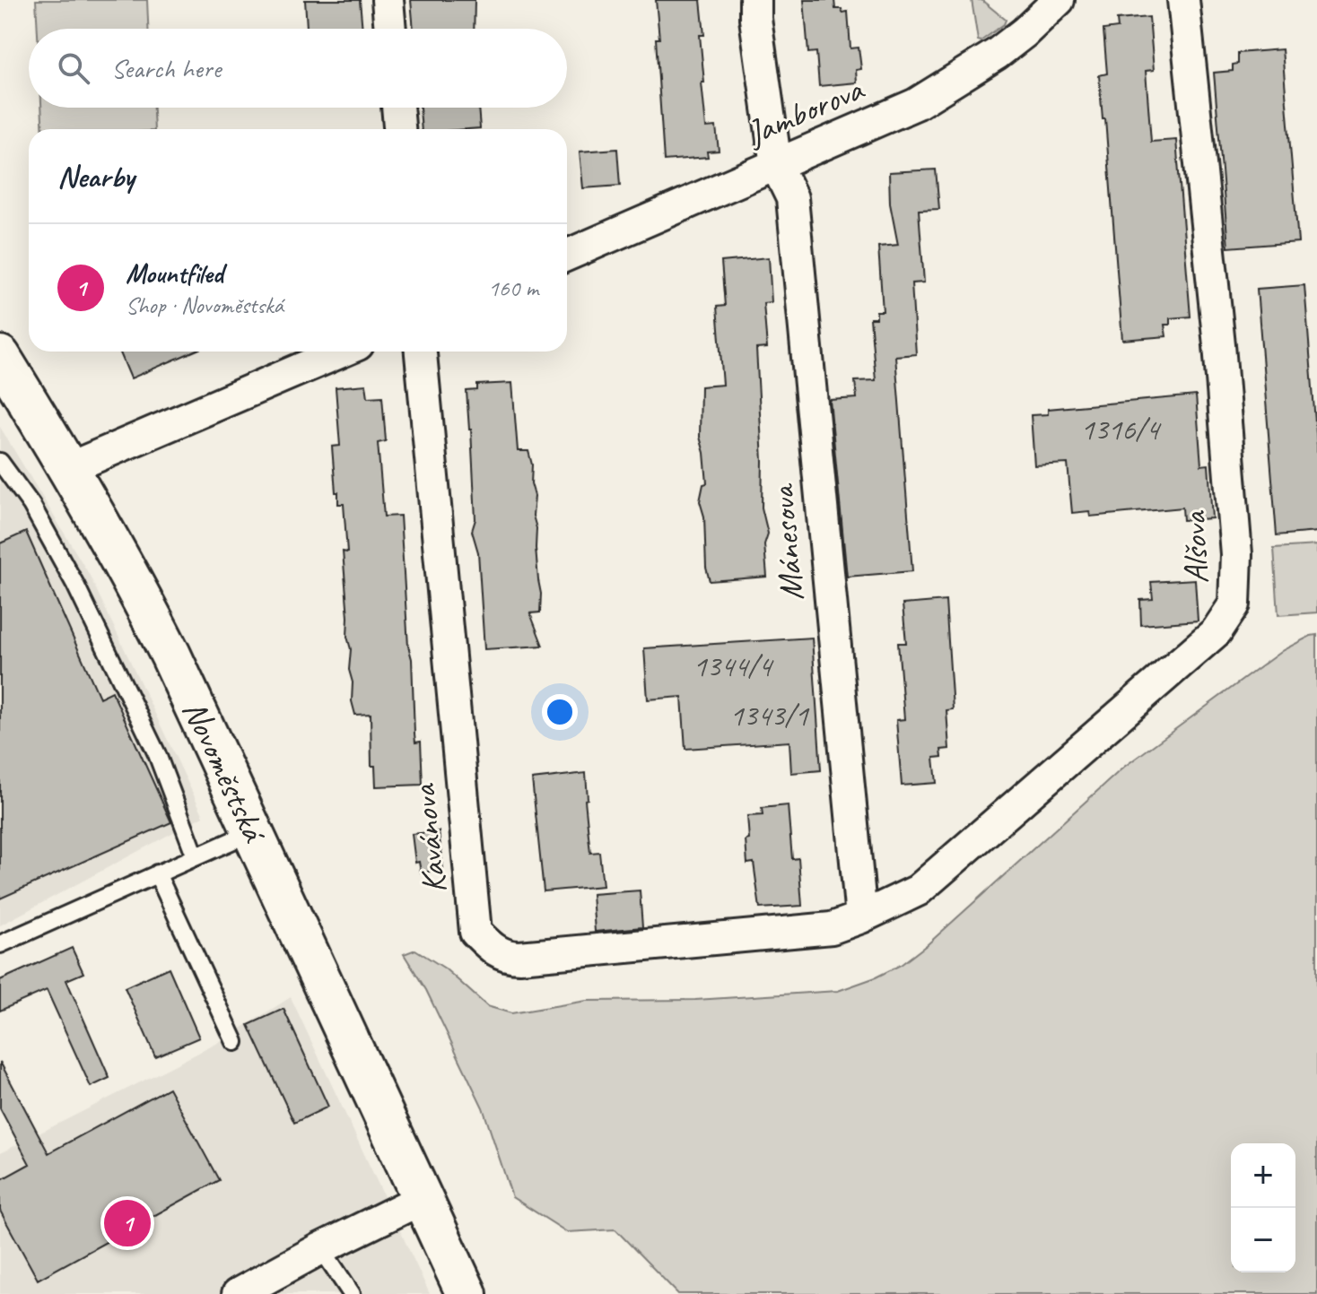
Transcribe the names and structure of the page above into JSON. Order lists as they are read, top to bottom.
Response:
{
  "streets": {
    "street": [
      "Jamborova",
      "Mánesova",
      "Alšova",
      "Novoměstská",
      "Kavánova"
    ]
  },
  "crossings": [
    ["Jamborova", "Mánesova"],
    ["Mánesova", "Alšova"],
    ["Mánesova", "Kavánova"],
    ["Alšova", "Kavánova"]
  ],
  "house_numbers": ["1316/4", "1344/4", "1343/1"],
  "page": {
    "search": "Search here",
    "heading": "Nearby",
    "list": [
      {
        "mark": "1",
        "name": "Mountfiled",
        "note": "Shop · Novoměstská",
        "value": "160 m"
      }
    ],
    "map_buttons": ["+", "−"],
    "pins": "1"
  }
}
